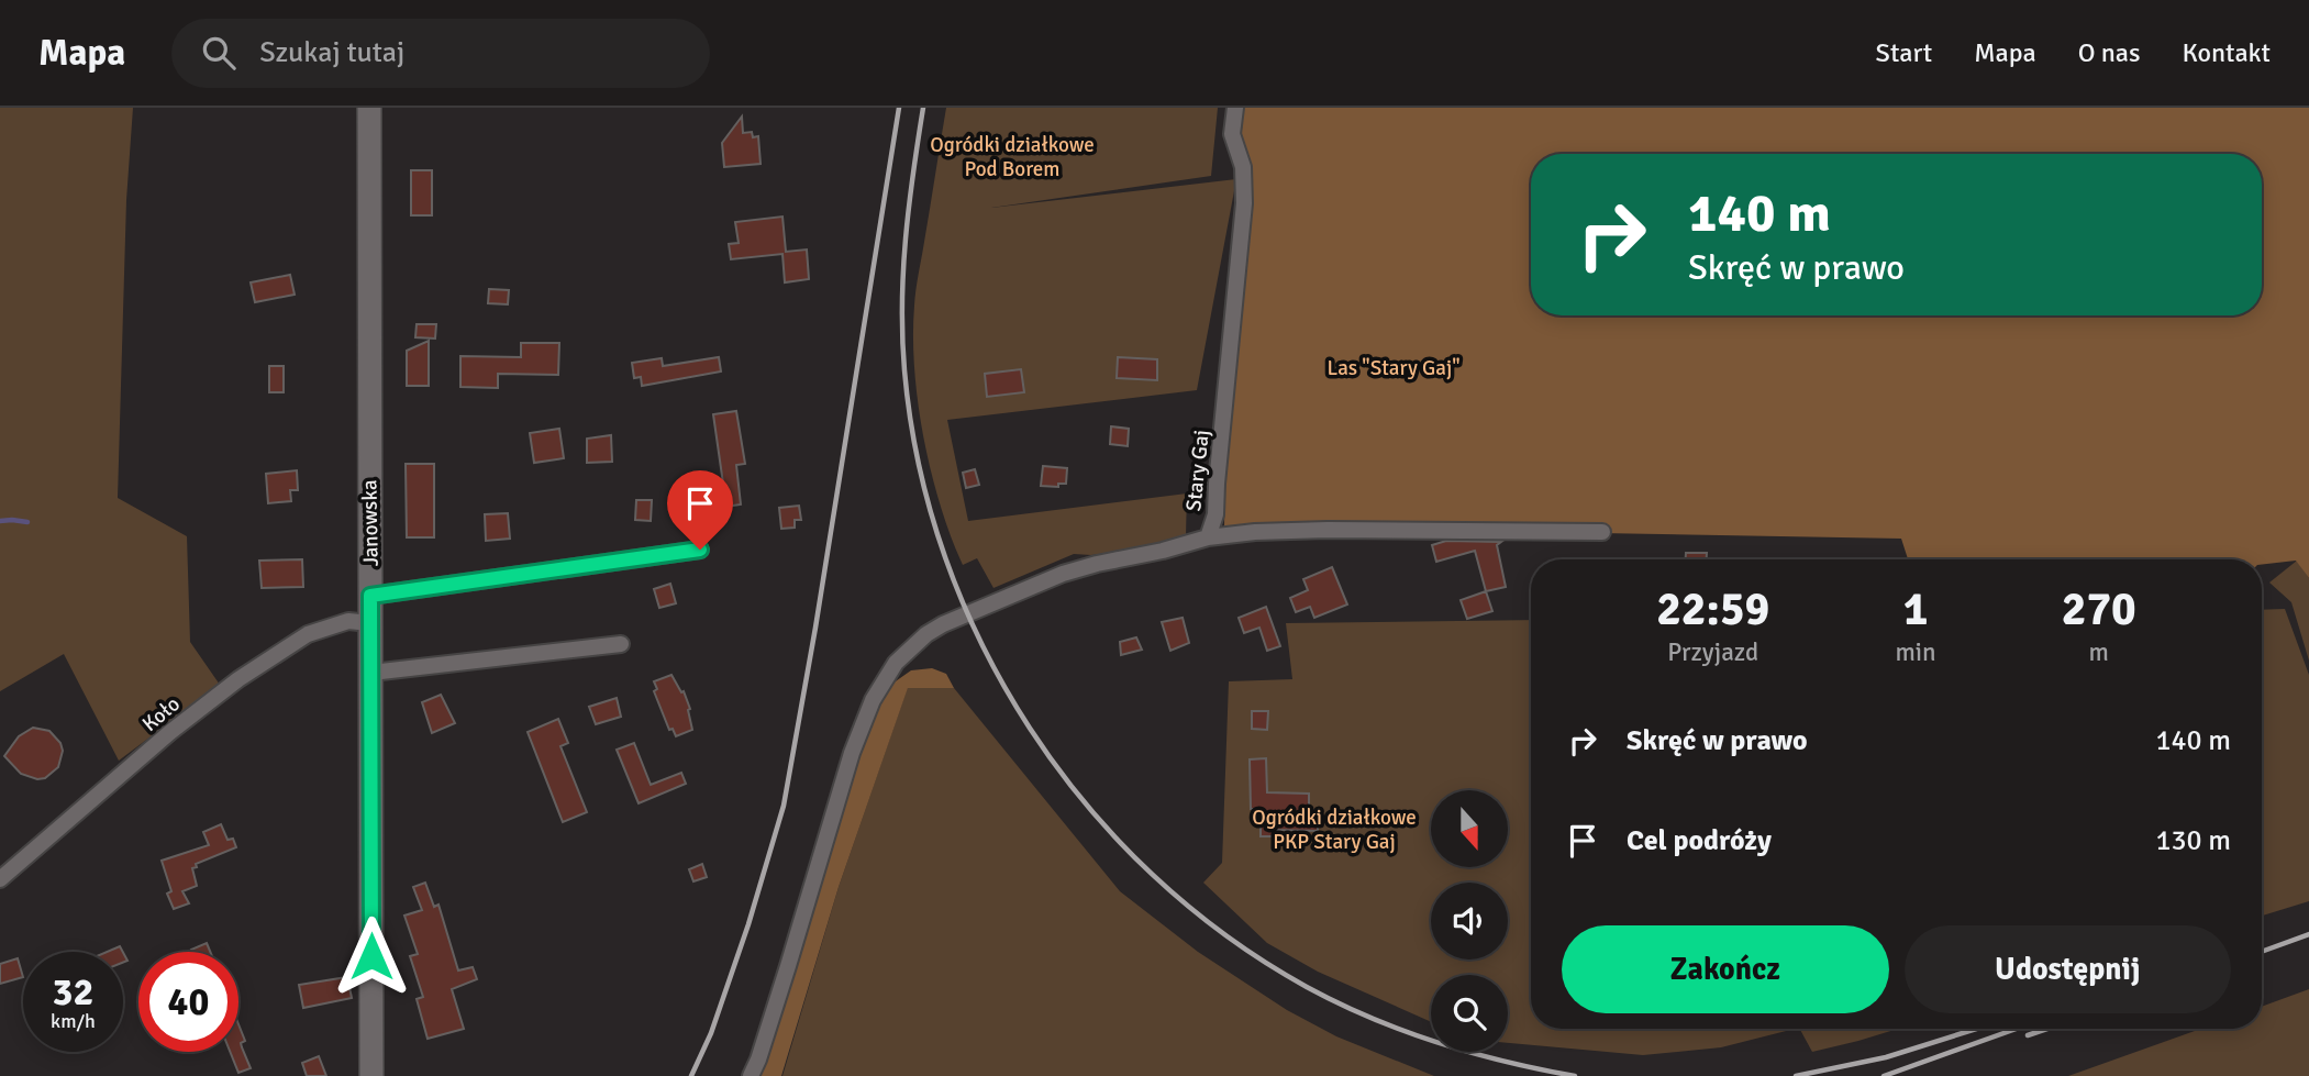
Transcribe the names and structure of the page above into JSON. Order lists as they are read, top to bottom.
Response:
{
  "streets": {
    "street": ["Stary Gaj", "Janowska", "Koło"]
  },
  "crossings": [
    ["Janowska", "Koło"]
  ],
  "parks": ["Ogródki działkowe Pod Borem", "Las \"Stary Gaj\"", "Ogródki działkowe PKP Stary Gaj"],
  "north": "bottom",
  "page": {
    "header": "Mapa",
    "search": "Szukaj tutaj",
    "nav": [
      "Start",
      "Mapa",
      "O nas",
      "Kontakt"
    ],
    "turn": ["140 m", "Skręć w prawo"],
    "eta": [
      "22:59",
      "Przyjazd",
      "1",
      "min",
      "270",
      "m"
    ],
    "list": [
      {
        "name": "Skręć w prawo",
        "value": "140 m"
      },
      {
        "name": "Cel podróży",
        "value": "130 m"
      }
    ],
    "buttons": ["Zakończ", "Udostępnij"],
    "speed": "32 km/h",
    "limit": "40"
  }
}
